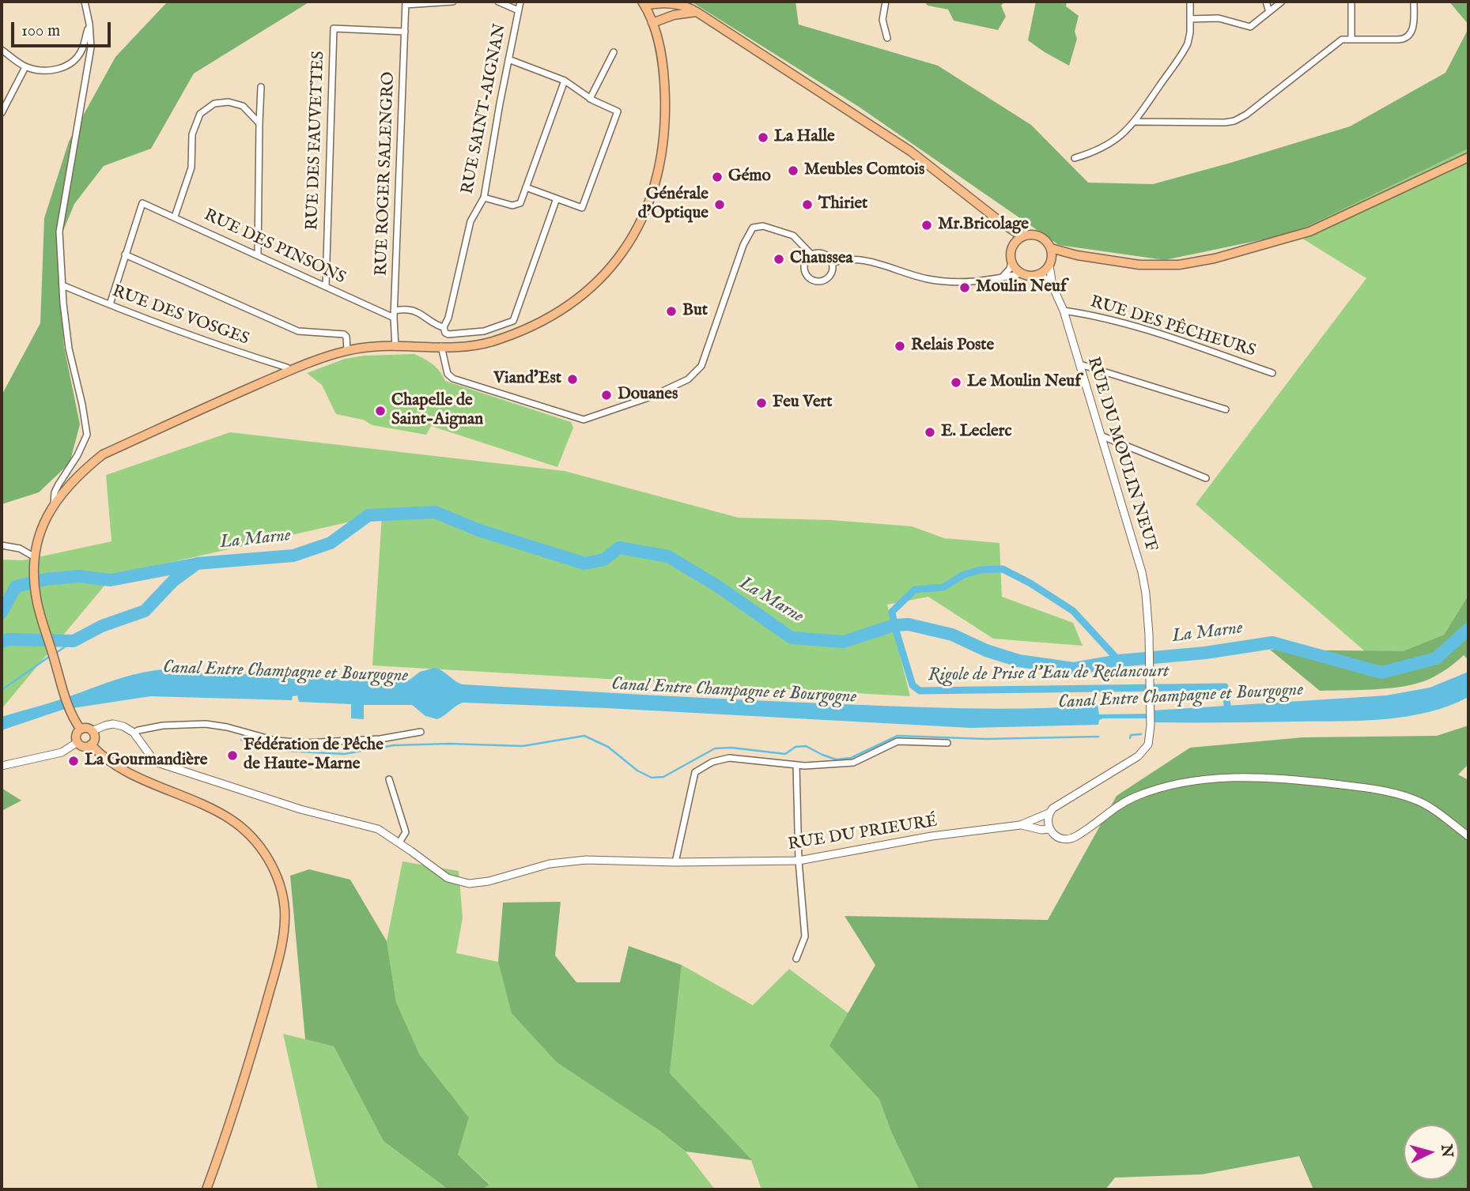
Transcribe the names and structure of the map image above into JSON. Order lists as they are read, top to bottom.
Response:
{
  "streets": {
    "street": [
      "RUE SAINT-AIGNAN",
      "RUE DES FAUVETTES",
      "RUE ROGER SALENGRO",
      "RUE DES PINSONS",
      "RUE DES VOSGES",
      "RUE DES PÊCHEURS",
      "RUE DU MOULIN NEUF",
      "RUE DU PRIEURÉ"
    ]
  },
  "crossings": [
    ["RUE DES FAUVETTES", "RUE ROGER SALENGRO"],
    ["RUE DES FAUVETTES", "RUE DES PINSONS"],
    ["RUE ROGER SALENGRO", "RUE DES PINSONS"],
    ["RUE DES PÊCHEURS", "RUE DU MOULIN NEUF"],
    ["RUE DU MOULIN NEUF", "RUE DU PRIEURÉ"]
  ],
  "water": ["La Marne", "Canal Entre Champagne et Bourgogne", "Rigole de Prise d'Eau de Reclancourt"],
  "places": [
    "La Halle",
    "Meubles Comtois",
    "Gémo",
    "Générale d'Optique",
    "Thiriet",
    "Mr.Bricolage",
    "Chaussea",
    "Moulin Neuf",
    "But",
    "Relais Poste",
    "Viand'Est",
    "Le Moulin Neuf",
    "Douanes",
    "Feu Vert",
    "Chapelle de Saint-Aignan",
    "E. Leclerc",
    "Fédération de Pêche de Haute-Marne",
    "La Gourmandière"
  ],
  "scale_bar": "100 m",
  "north": "right"
}
